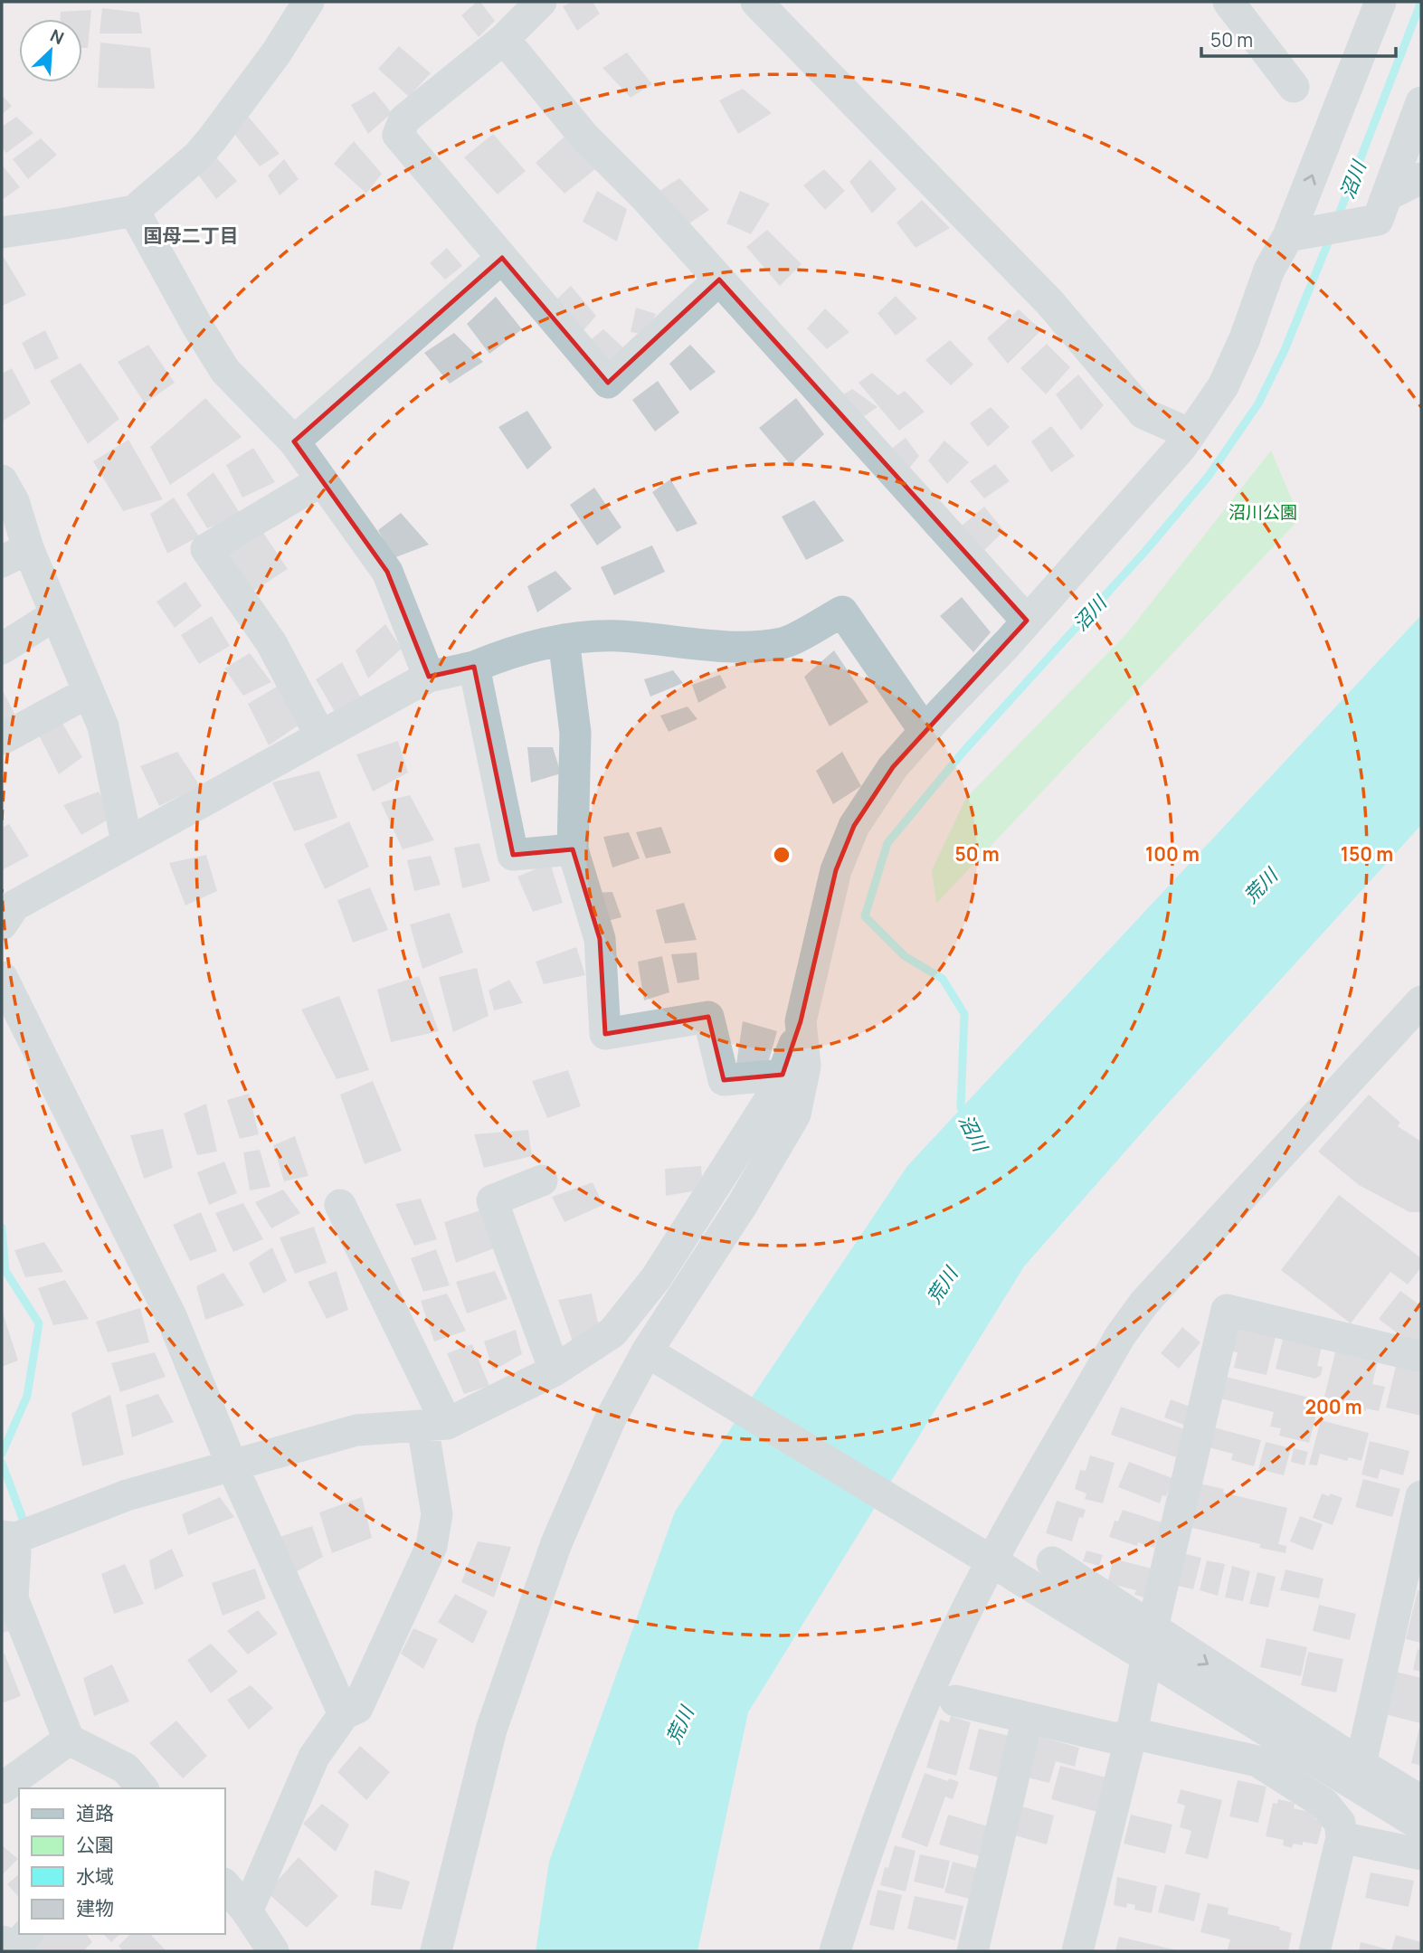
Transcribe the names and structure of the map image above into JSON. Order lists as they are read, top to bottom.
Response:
{
  "districts": ["国母二丁目"],
  "water": ["沼川", "荒川"],
  "parks": ["沼川公園"],
  "legend": [
    "道路",
    "公園",
    "水域",
    "建物"
  ],
  "scale_bar": "50 m",
  "north": "top right",
  "rings": [
    "50 m",
    "100 m",
    "150 m",
    "200 m"
  ]
}
